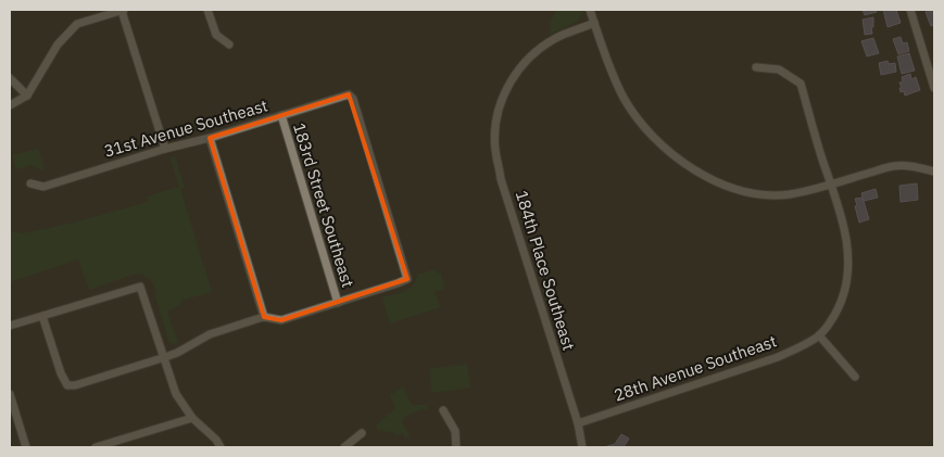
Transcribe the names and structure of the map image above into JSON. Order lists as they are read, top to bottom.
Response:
{
  "streets": {
    "street": [
      "31st Avenue Southeast",
      "183rd Street Southeast",
      "184th Place Southeast",
      "28th Avenue Southeast"
    ]
  },
  "crossings": [
    ["31st Avenue Southeast", "183rd Street Southeast"],
    ["184th Place Southeast", "28th Avenue Southeast"]
  ]
}
